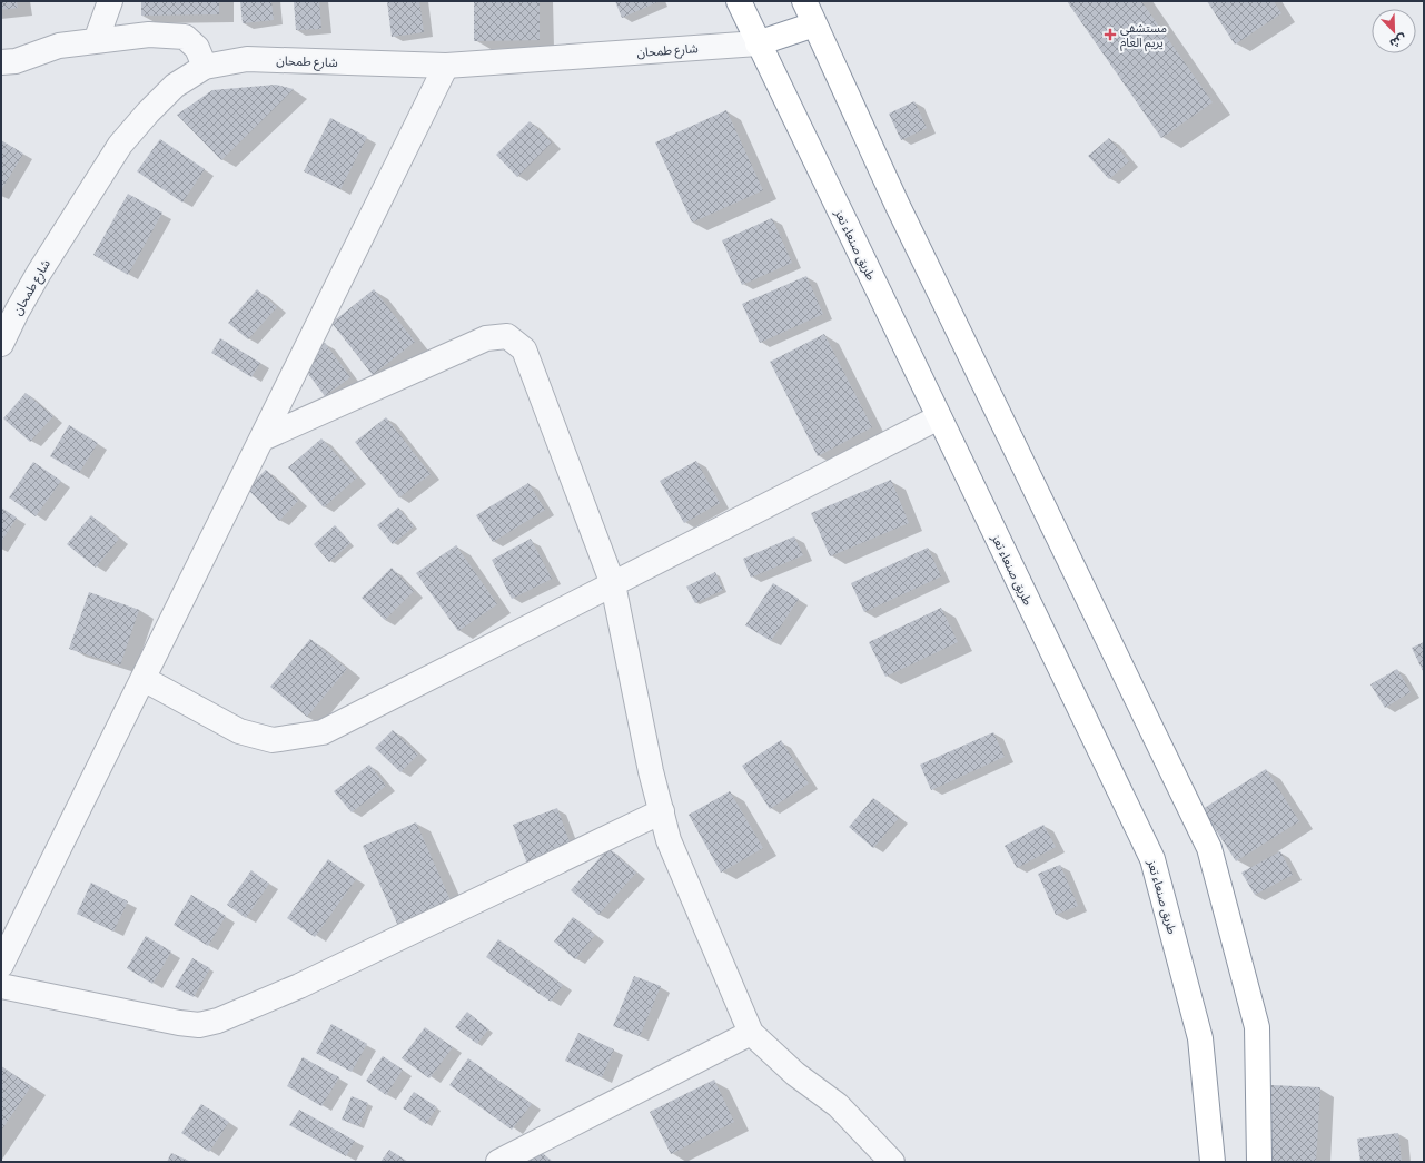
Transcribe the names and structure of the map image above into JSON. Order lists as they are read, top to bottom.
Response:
{
  "streets": {
    "highway": ["طريق صنعاء تعز"],
    "street": ["شارع طمحان"]
  },
  "crossings": [
    ["شارع طمحان", "طريق صنعاء تعز"]
  ],
  "places": {
    "health": ["مستشفى يريم العام"]
  },
  "north": "bottom right"
}
